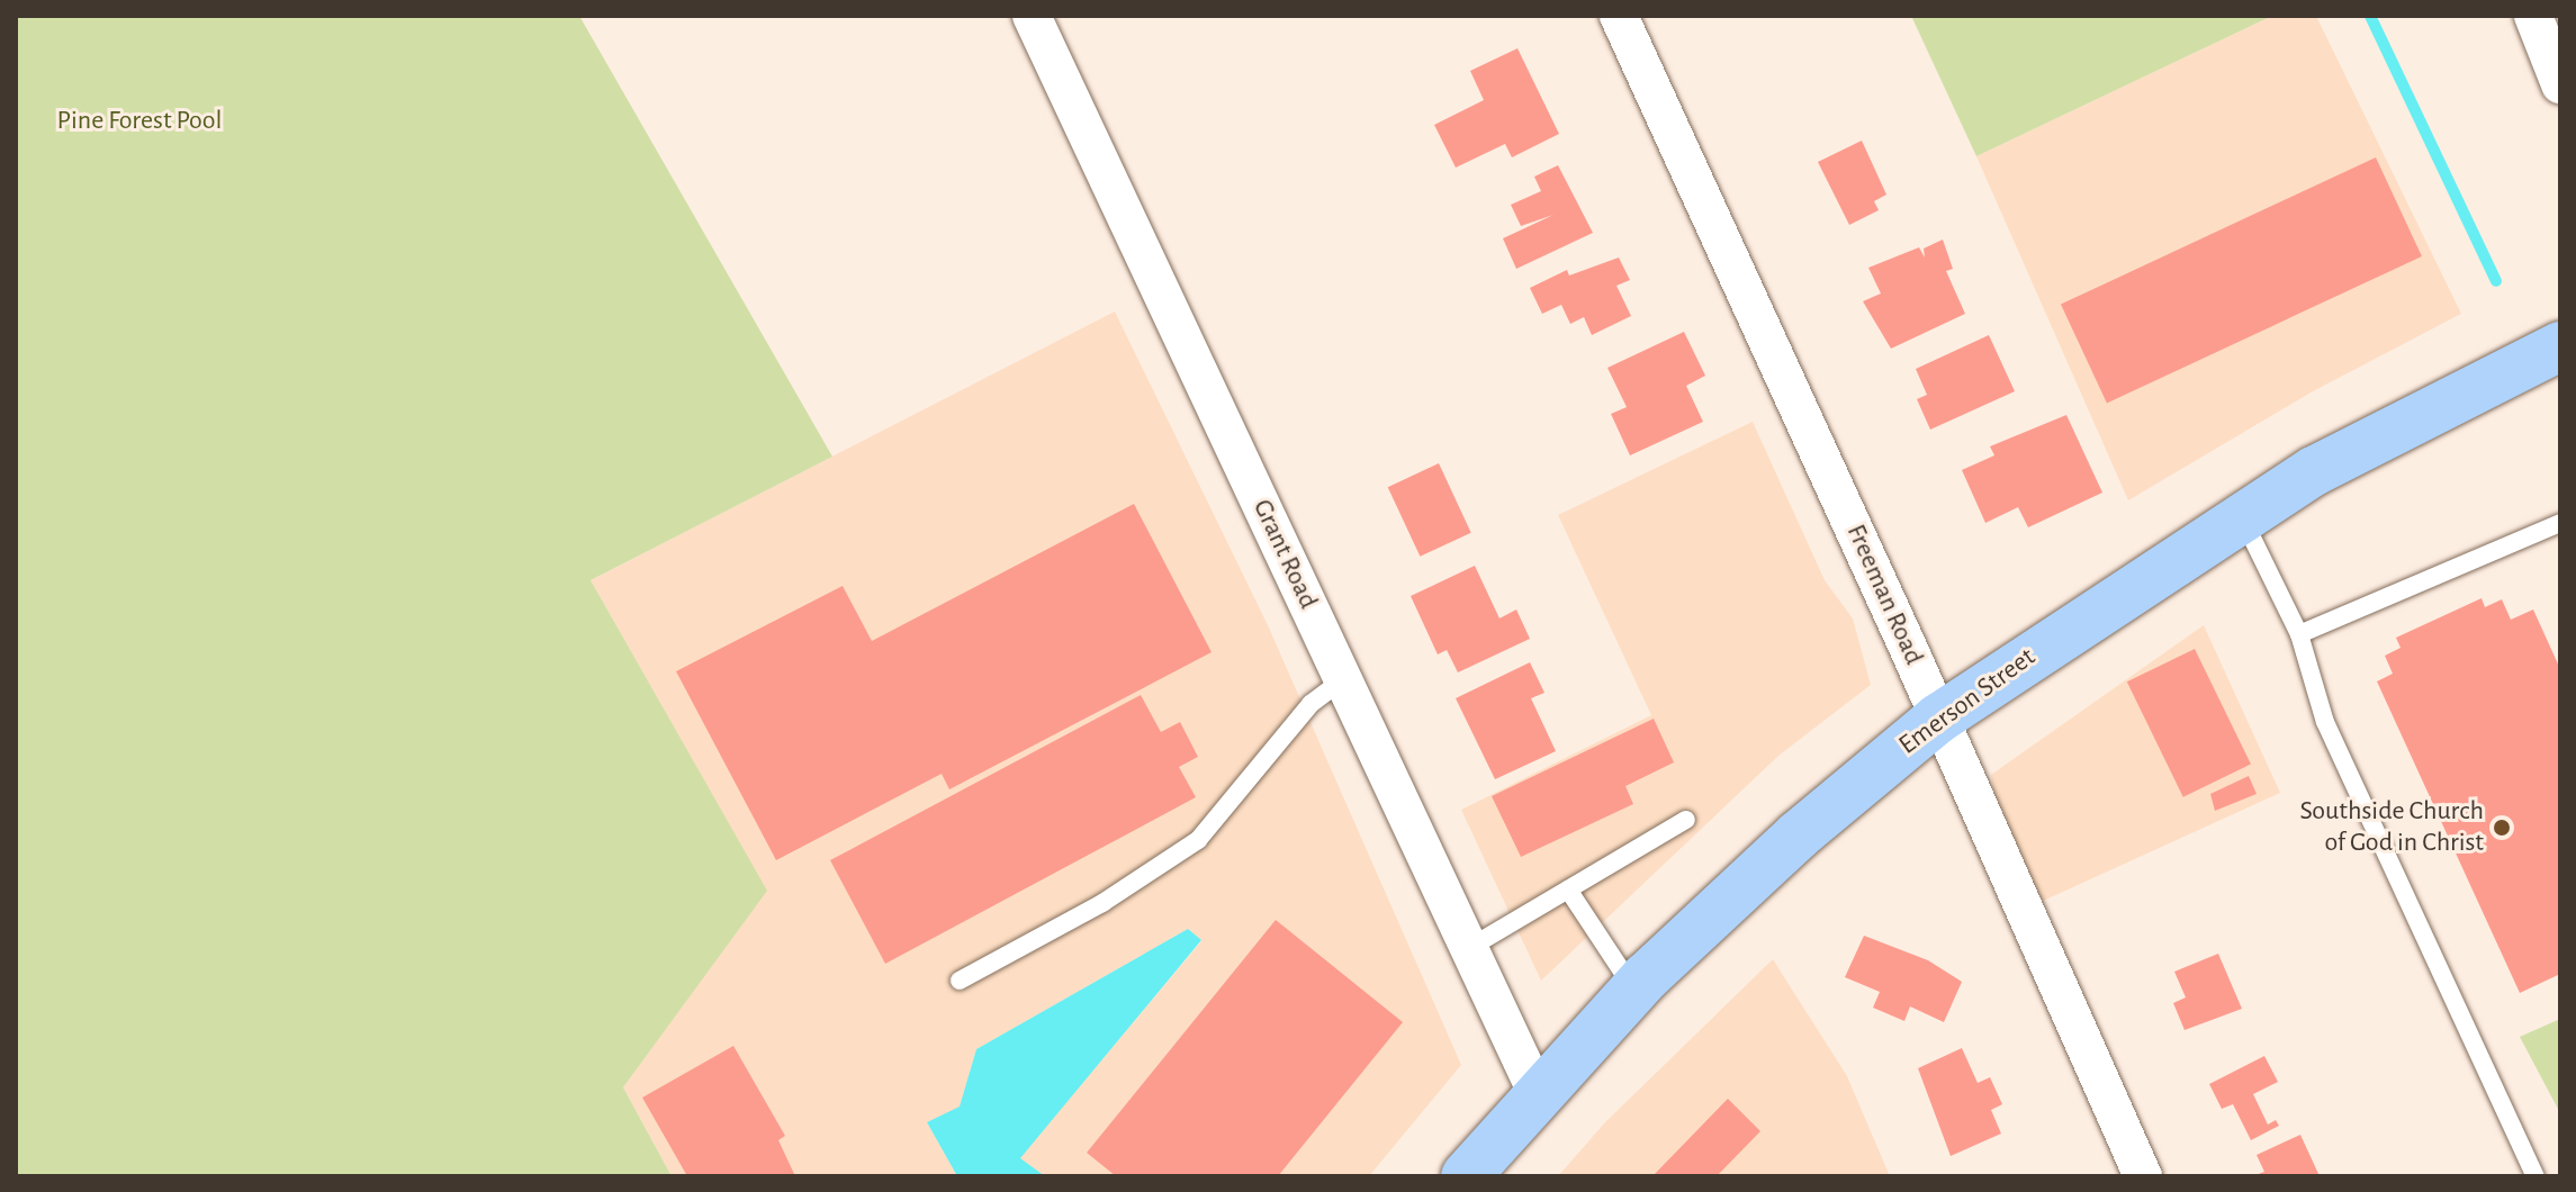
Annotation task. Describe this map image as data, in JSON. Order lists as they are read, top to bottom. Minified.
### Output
{"streets":{"main road":["Emerson Street"],"street":["Grant Road","Freeman Road"]},"crossings":[["Grant Road","Emerson Street"],["Freeman Road","Emerson Street"]],"parks":["Pine Forest Pool"],"places":["Southside Church of God in Christ"]}
